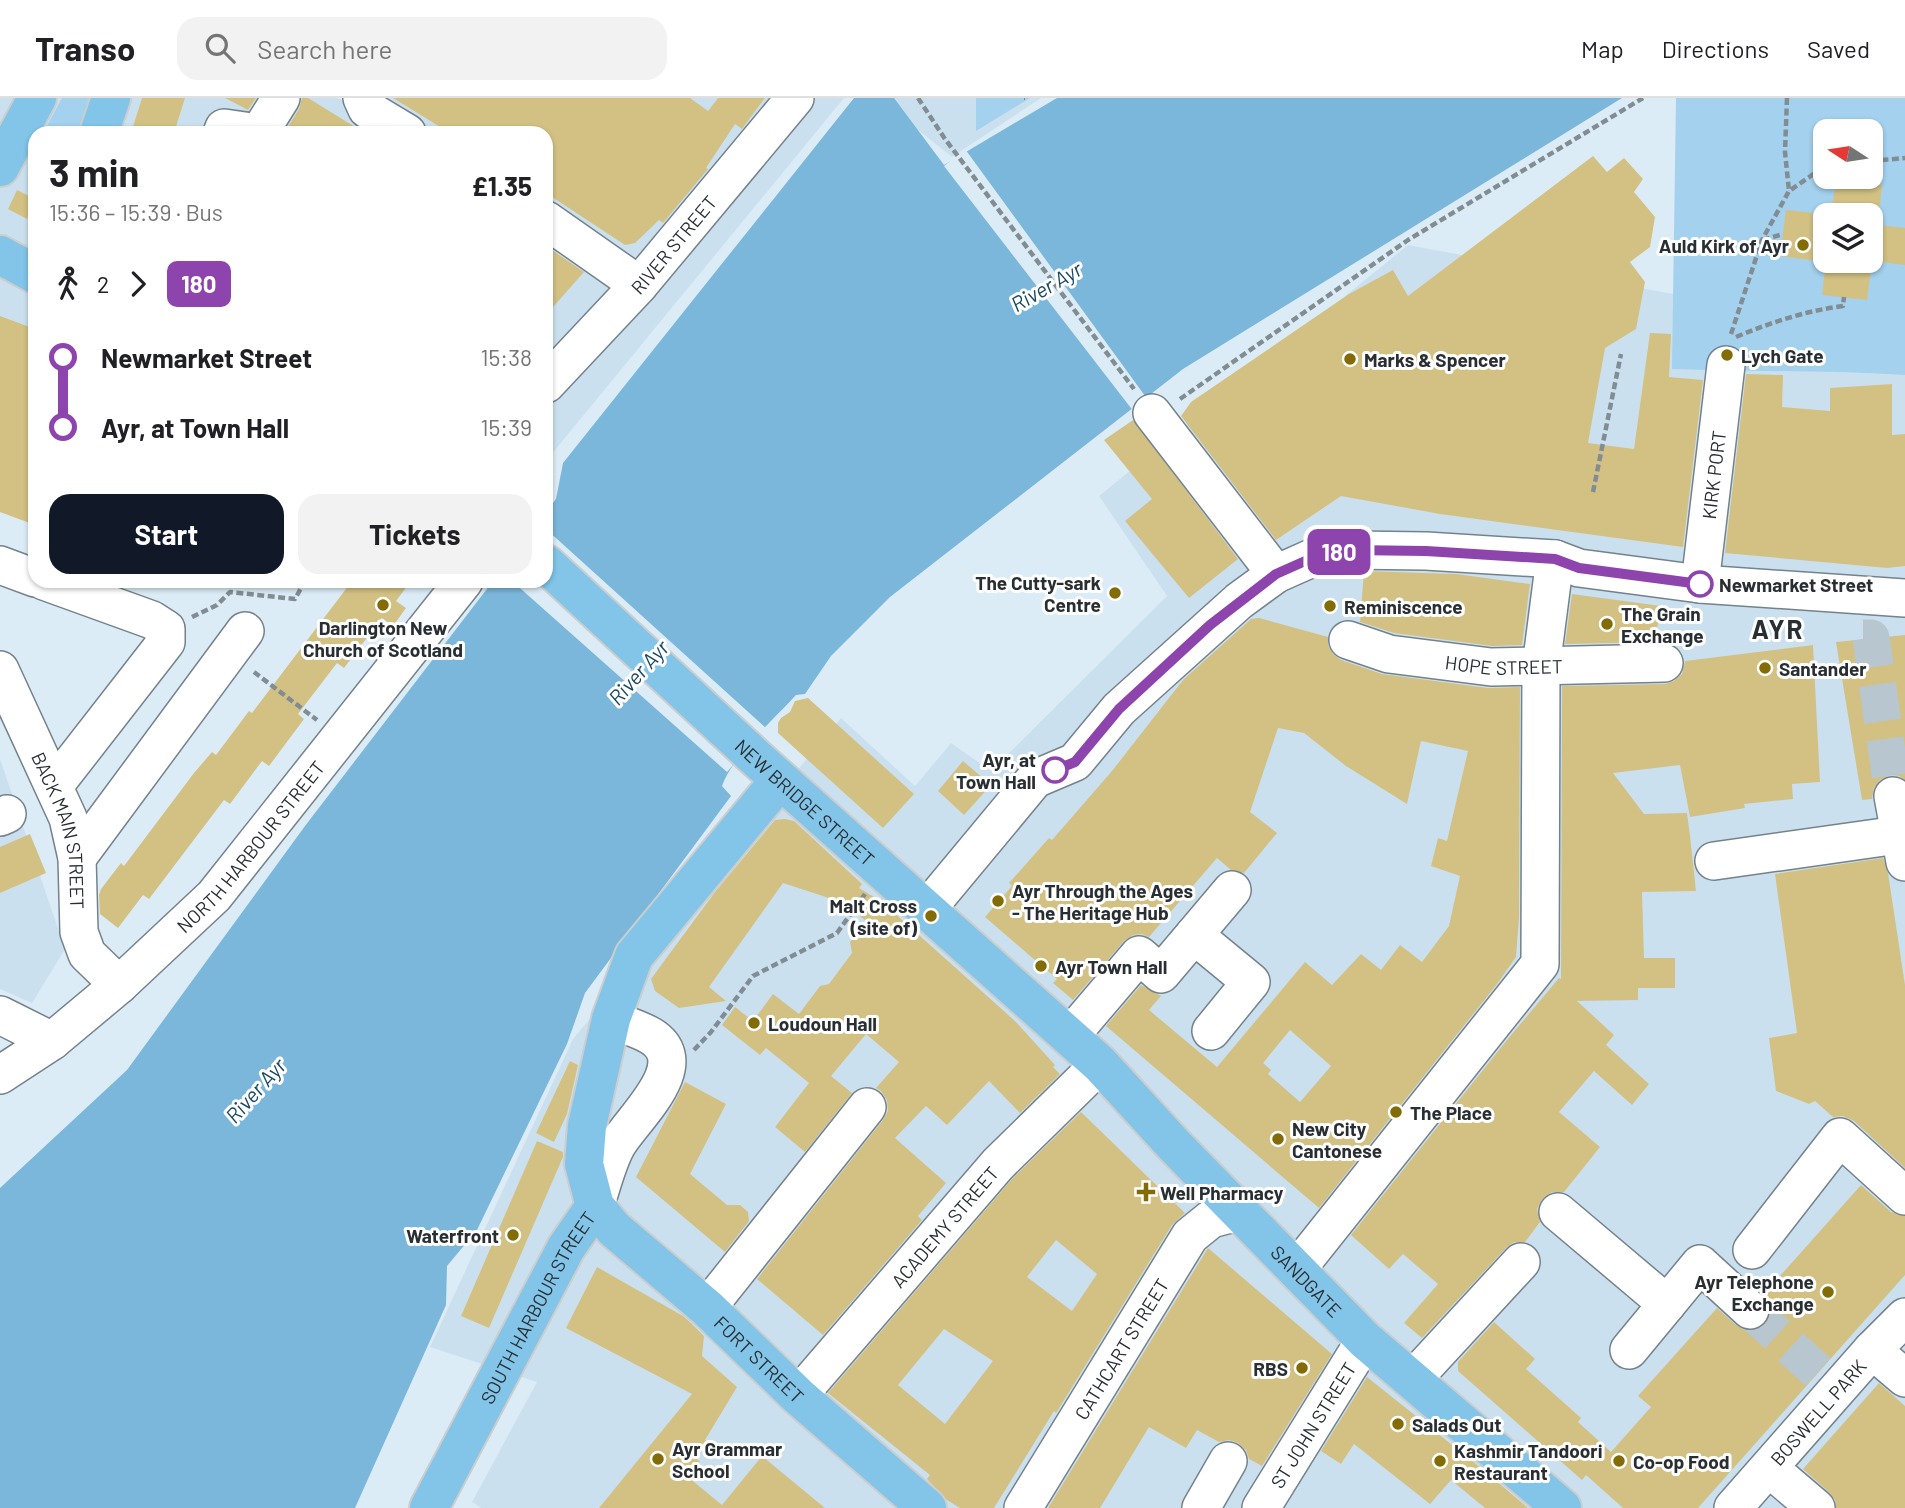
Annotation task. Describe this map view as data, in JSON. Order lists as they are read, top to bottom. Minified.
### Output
{"streets":{"main road":["NEW BRIDGE STREET","SANDGATE","SOUTH HARBOUR STREET","FORT STREET"],"street":["RIVER STREET","KIRK PORT","HOPE STREET","BACK MAIN STREET","NORTH HARBOUR STREET","ACADEMY STREET","CATHCART STREET","BOSWELL PARK","ST JOHN STREET"]},"crossings":[["NEW BRIDGE STREET","SANDGATE"],["NEW BRIDGE STREET","SOUTH HARBOUR STREET"],["BACK MAIN STREET","NORTH HARBOUR STREET"],["ACADEMY STREET","SANDGATE"],["ACADEMY STREET","FORT STREET"],["SANDGATE","CATHCART STREET"],["SANDGATE","ST JOHN STREET"],["SOUTH HARBOUR STREET","FORT STREET"]],"districts":["AYR"],"water":["River Ayr"],"places":{"other":["Auld Kirk of Ayr","Lych Gate","Marks & Spencer","Newmarket Street","The Cutty-sark Centre","Darlington New Church of Scotland","Reminiscence","The Grain Exchange","Santander","Ayr, at Town Hall","Ayr Through the Ages - The Heritage Hub","Malt Cross (site of)","Ayr Town Hall","Loudoun Hall","The Place","New City Cantonese","Waterfront","Ayr Telephone Exchange","RBS","Salads Out","Ayr Grammar School","Kashmir Tandoori Restaurant","Co-op Food"],"health":["Well Pharmacy"]},"lines":["bus line 180"],"north":"left","page":{"header":"Transo","search":"Search here","nav":["Map","Directions","Saved"],"on_map":"180","heading":["3 min","15:36 – 15:39 · Bus","£1.35"],"legs":["2","180"],"list":[{"name":"Newmarket Street","value":"15:38"},{"name":"Ayr, at Town Hall","value":"15:39"}],"buttons":["Start","Tickets"]}}
